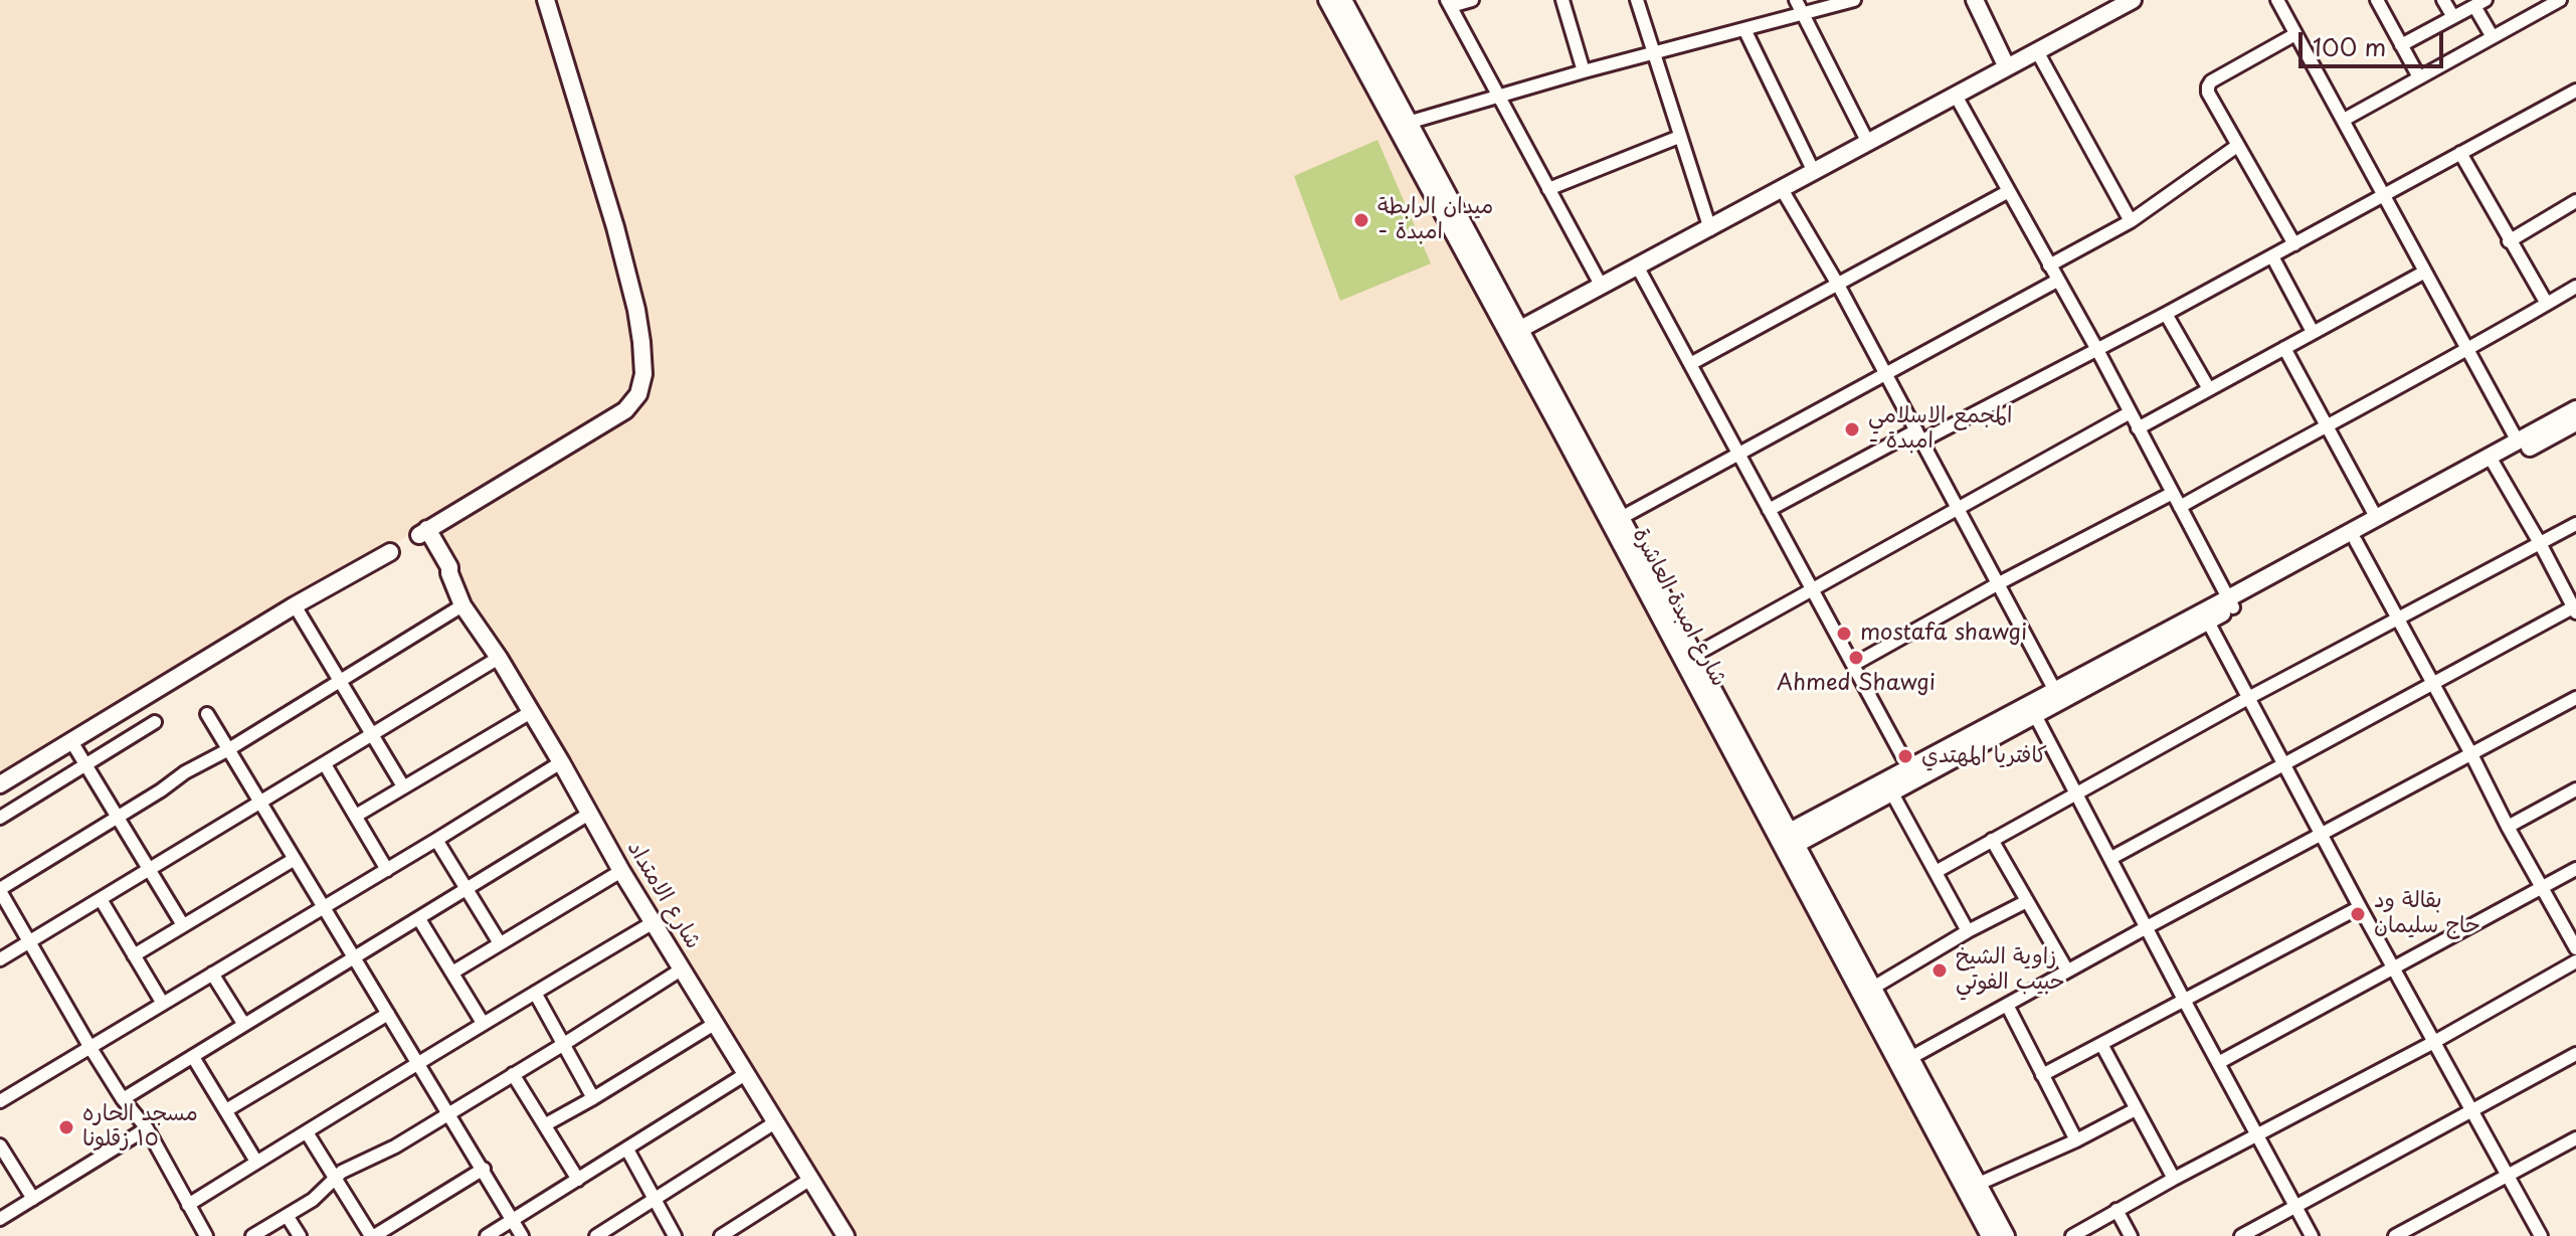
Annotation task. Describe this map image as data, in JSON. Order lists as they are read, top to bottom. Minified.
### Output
{"streets":{"main road":["شارع امبدة العاشرة","شارع الامتداد"]},"places":["ميدان الرابطة - امبدة","المجمع الاسلامي - امبدة","mostafa shawgi","Ahmed Shawgi","كافتريا المهتدي","بقالة ود حاج سليمان","زاوية الشيخ حبيب الفوتي","مسجد الحاره ١٥ زقلونا"],"scale_bar":"100 m"}
